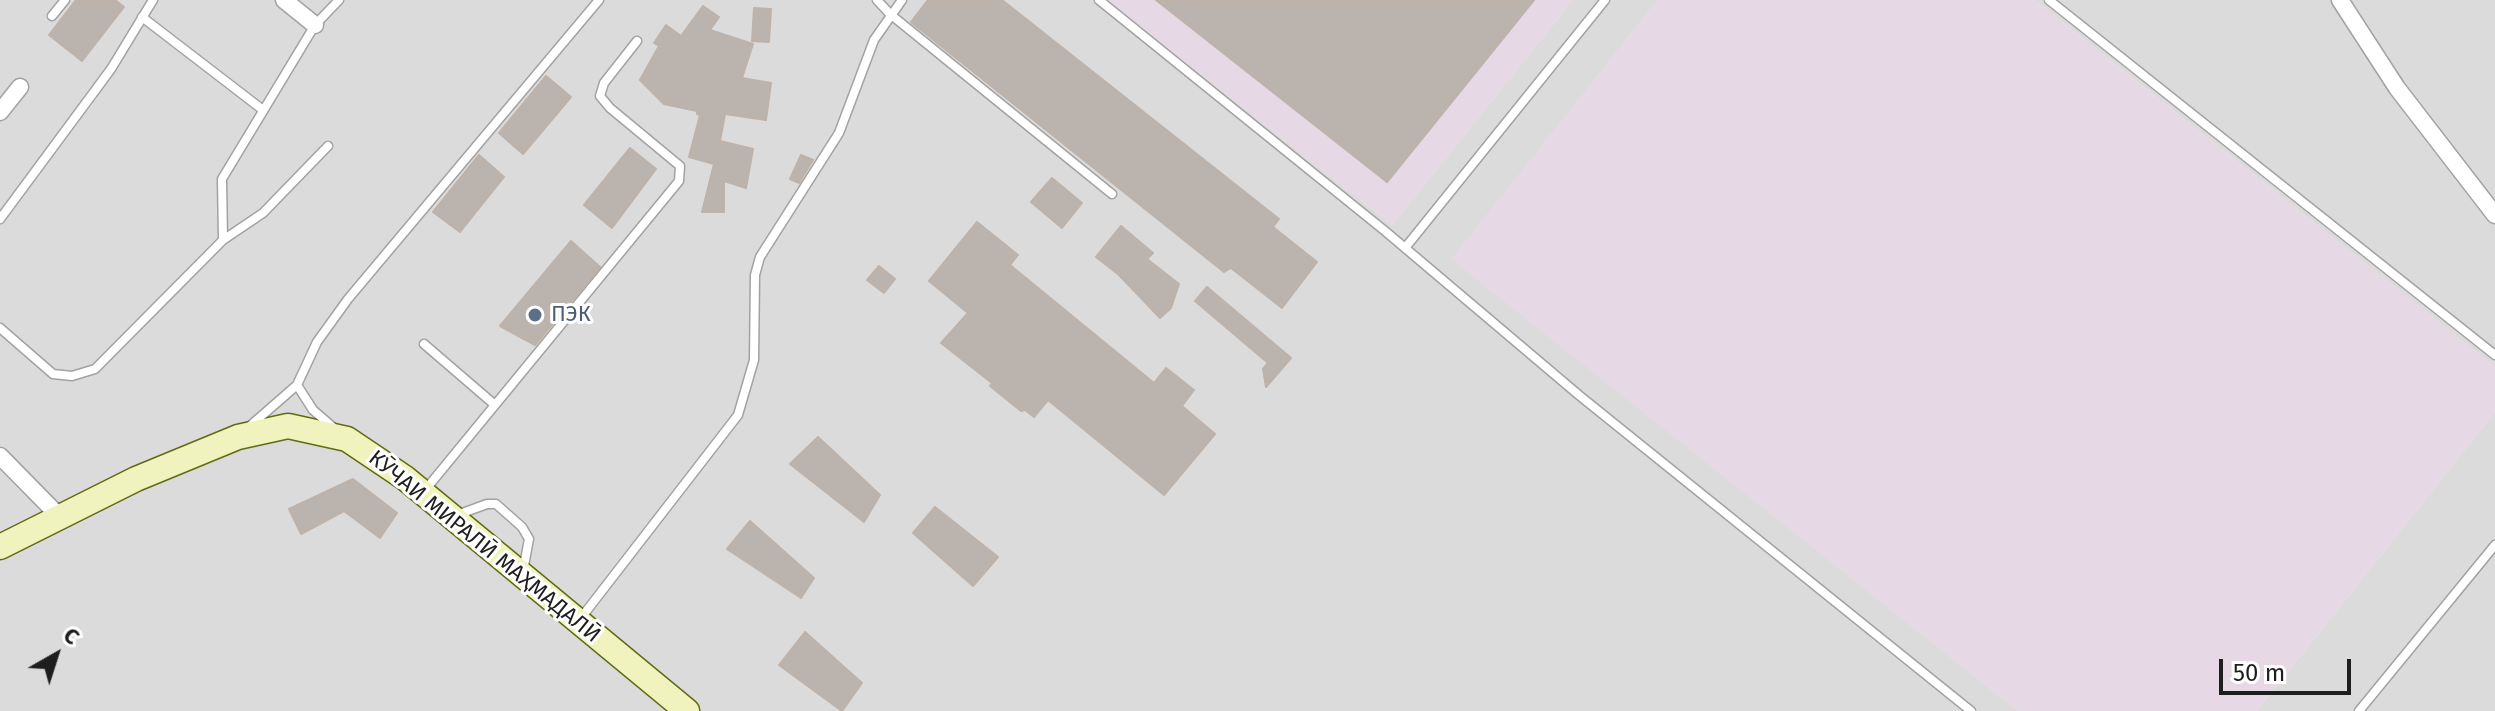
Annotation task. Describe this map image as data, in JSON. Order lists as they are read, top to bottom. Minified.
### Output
{"streets":{"street":["КӮЧАИ МИРАЛӢ МАҲМАДАЛӢ"]},"places":["ПЭК"],"scale_bar":"50 m","north":"top right"}
